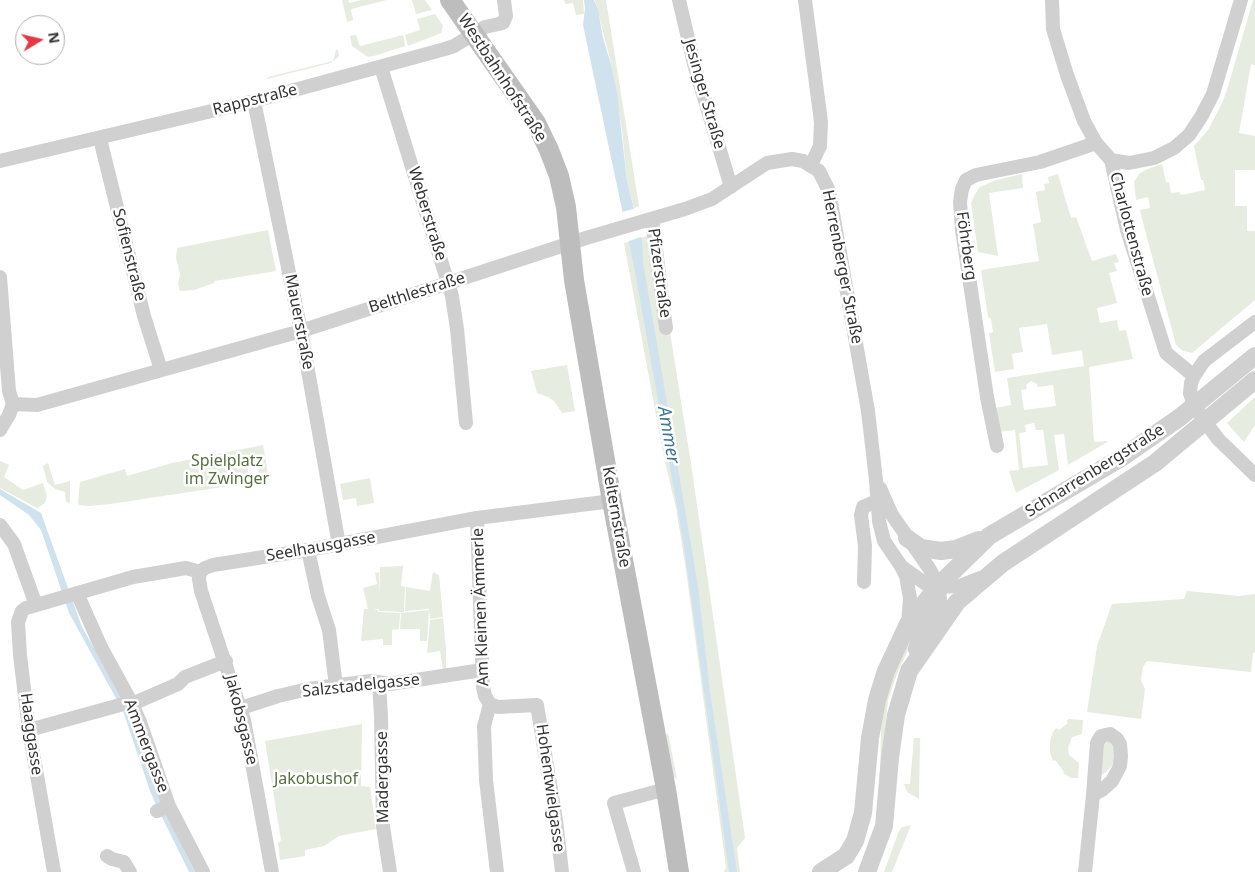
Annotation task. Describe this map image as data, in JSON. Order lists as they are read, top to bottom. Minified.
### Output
{"streets":{"main road":["Westbahnhofstraße","Kelternstraße"],"street":["Jesinger Straße","Rappstraße","Weberstraße","Charlottenstraße","Föhrberg","Sofienstraße","Herrenberger Straße","Pfizerstraße","Belthlestraße","Mauerstraße","Schnarrenbergstraße","Seelhausgasse","Am Kleinen Ämmerle","Salzstadelgasse","Jakobsgasse","Haaggasse","Ammergasse","Madergasse","Hohentwielgasse"]},"crossings":[["Westbahnhofstraße","Rappstraße"],["Westbahnhofstraße","Belthlestraße"],["Westbahnhofstraße","Kelternstraße"],["Jesinger Straße","Belthlestraße"],["Rappstraße","Weberstraße"],["Rappstraße","Sofienstraße"],["Rappstraße","Mauerstraße"],["Weberstraße","Belthlestraße"],["Charlottenstraße","Föhrberg"],["Sofienstraße","Belthlestraße"],["Herrenberger Straße","Belthlestraße"],["Herrenberger Straße","Schnarrenbergstraße"],["Pfizerstraße","Belthlestraße"],["Belthlestraße","Mauerstraße"],["Belthlestraße","Kelternstraße"],["Mauerstraße","Seelhausgasse"],["Kelternstraße","Seelhausgasse"],["Seelhausgasse","Am Kleinen Ämmerle"],["Seelhausgasse","Jakobsgasse"],["Seelhausgasse","Haaggasse"],["Seelhausgasse","Ammergasse"],["Am Kleinen Ämmerle","Salzstadelgasse"],["Am Kleinen Ämmerle","Hohentwielgasse"],["Salzstadelgasse","Jakobsgasse"],["Salzstadelgasse","Madergasse"]],"water":["Ammer"],"parks":["Spielplatz im Zwinger","Jakobushof"],"north":"right"}
